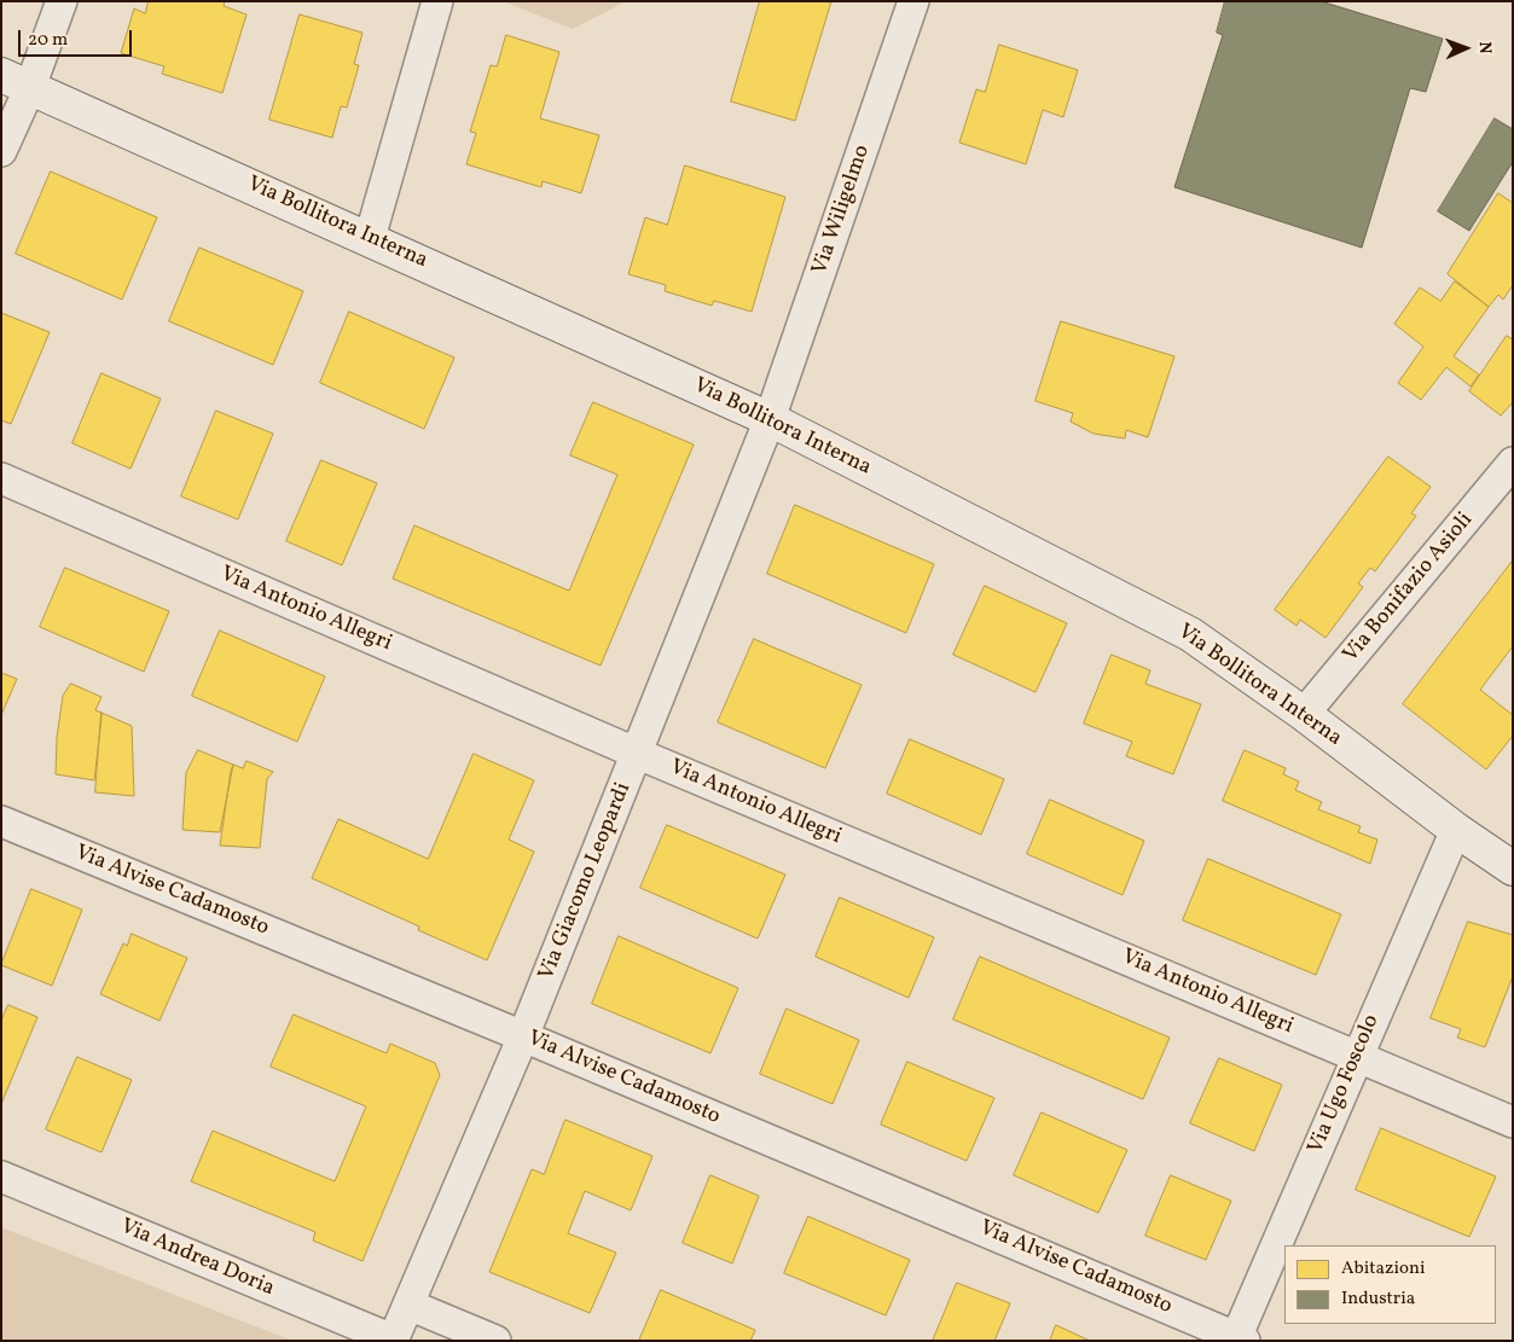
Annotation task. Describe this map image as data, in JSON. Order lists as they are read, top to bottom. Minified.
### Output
{"streets":{"street":["Via Wiligelmo","Via Bollitora Interna","Via Bonifazio Asioli","Via Antonio Allegri","Via Giacomo Leopardi","Via Alvise Cadamosto","Via Ugo Foscolo","Via Andrea Doria"]},"crossings":[["Via Wiligelmo","Via Bollitora Interna"],["Via Wiligelmo","Via Giacomo Leopardi"],["Via Bollitora Interna","Via Bonifazio Asioli"],["Via Bollitora Interna","Via Giacomo Leopardi"],["Via Bollitora Interna","Via Ugo Foscolo"],["Via Antonio Allegri","Via Giacomo Leopardi"],["Via Antonio Allegri","Via Ugo Foscolo"],["Via Giacomo Leopardi","Via Alvise Cadamosto"],["Via Giacomo Leopardi","Via Andrea Doria"],["Via Alvise Cadamosto","Via Ugo Foscolo"]],"legend":["Abitazioni","Industria"],"scale_bar":"20 m","north":"right"}
